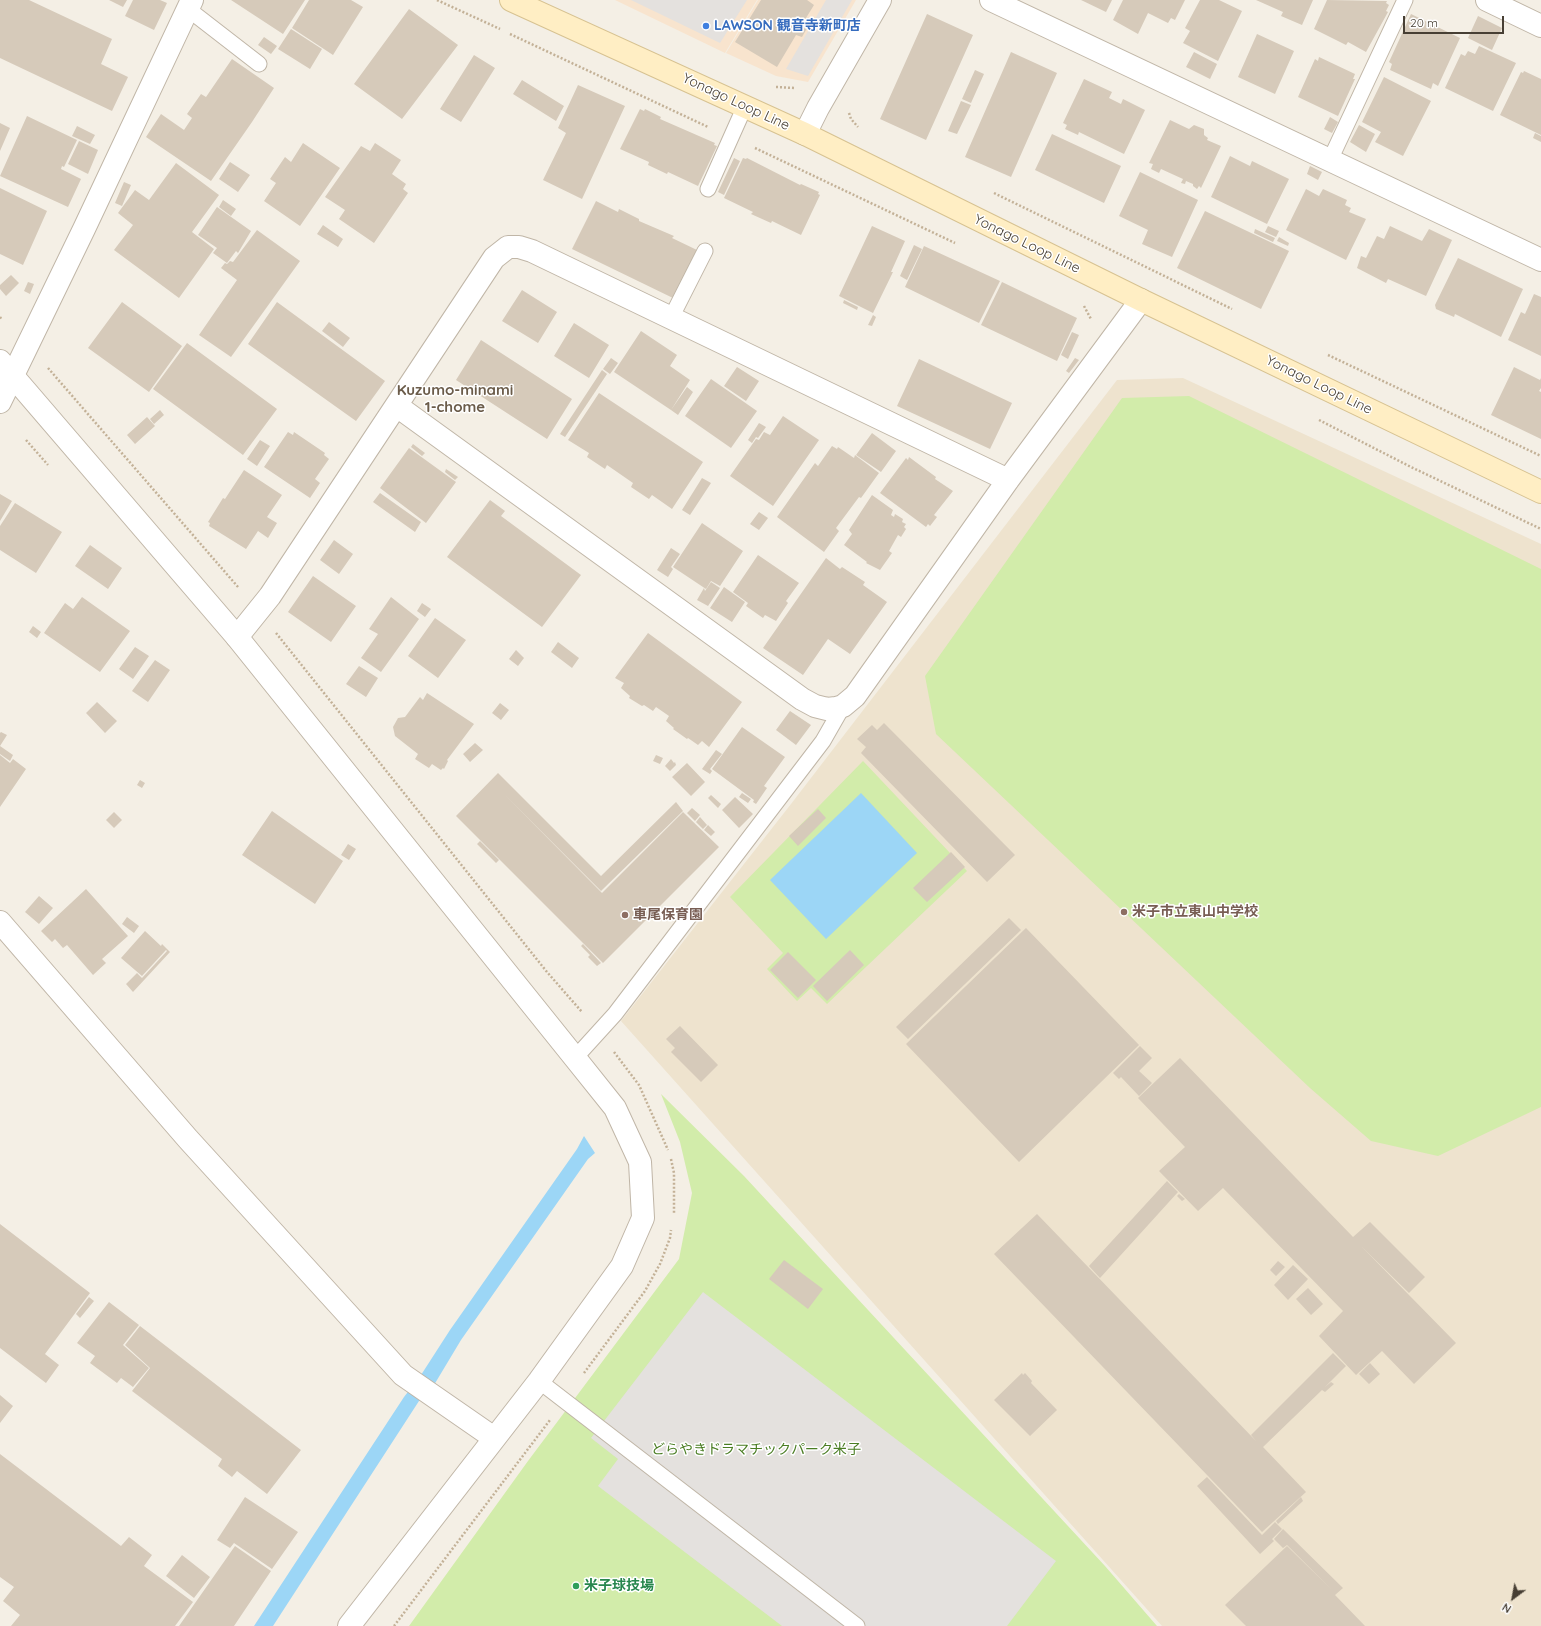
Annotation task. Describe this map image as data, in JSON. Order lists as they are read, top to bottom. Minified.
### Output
{"streets":{"main road":["Yonago Loop Line"]},"districts":["Kuzumo-minami 1-chome"],"parks":["どらやきドラマチックパーク米子"],"places":["LAWSON 観音寺新町店","米子市立東山中学校","車尾保育園","米子球技場"],"scale_bar":"20 m","north":"bottom left"}
